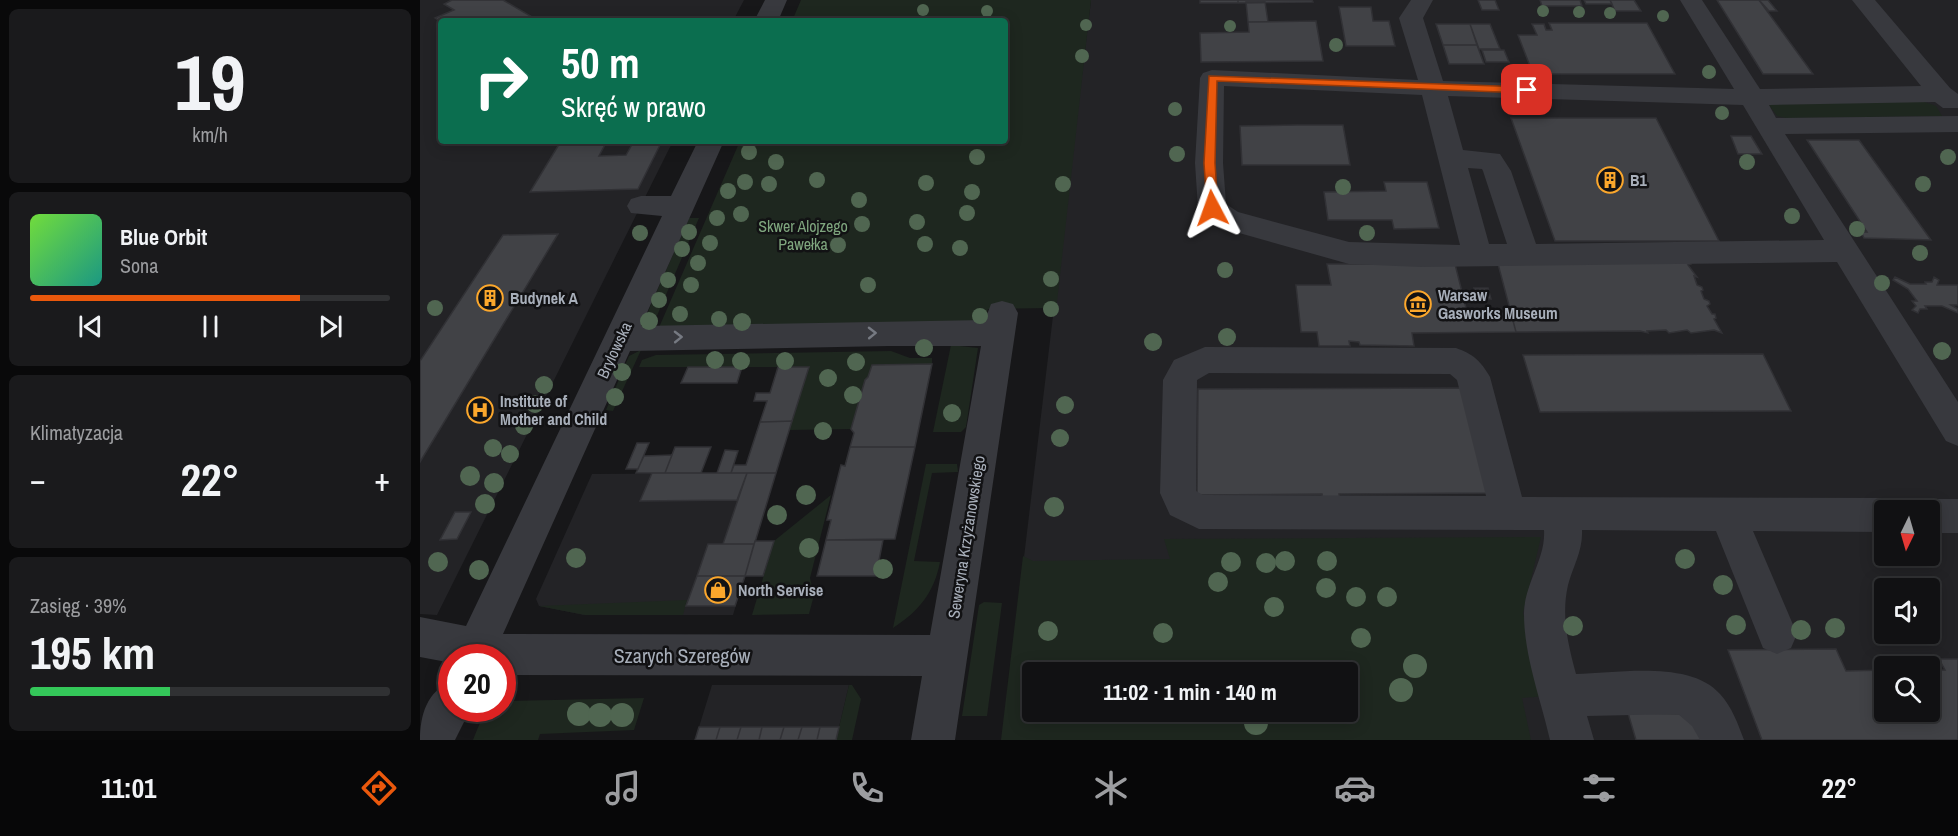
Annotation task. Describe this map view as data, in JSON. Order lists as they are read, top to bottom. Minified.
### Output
{"streets":{"street":["Brylowska","Seweryna Krzyżanowskiego","Szarych Szeregów"]},"crossings":[["Brylowska","Seweryna Krzyżanowskiego"],["Seweryna Krzyżanowskiego","Szarych Szeregów"]],"parks":["Skwer Alojzego Pawełka"],"places":{"building":["B1","Budynek A"],"museum":["Warsaw Gasworks Museum"],"hospital":["Institute of Mother and Child"],"shop":["North Servise"]},"north":"bottom","page":{"tile":[["19","km/h"],"Klimatyzacja",["Zasięg · 39%","195 km"]],"turn":["50 m","Skręć w prawo"],"song":["Blue Orbit","Sona"],"heat":["−","22°","+"],"limit":"20","trip":"11:02 · 1 min · 140 m","tabs":["11:01","22°"]}}
